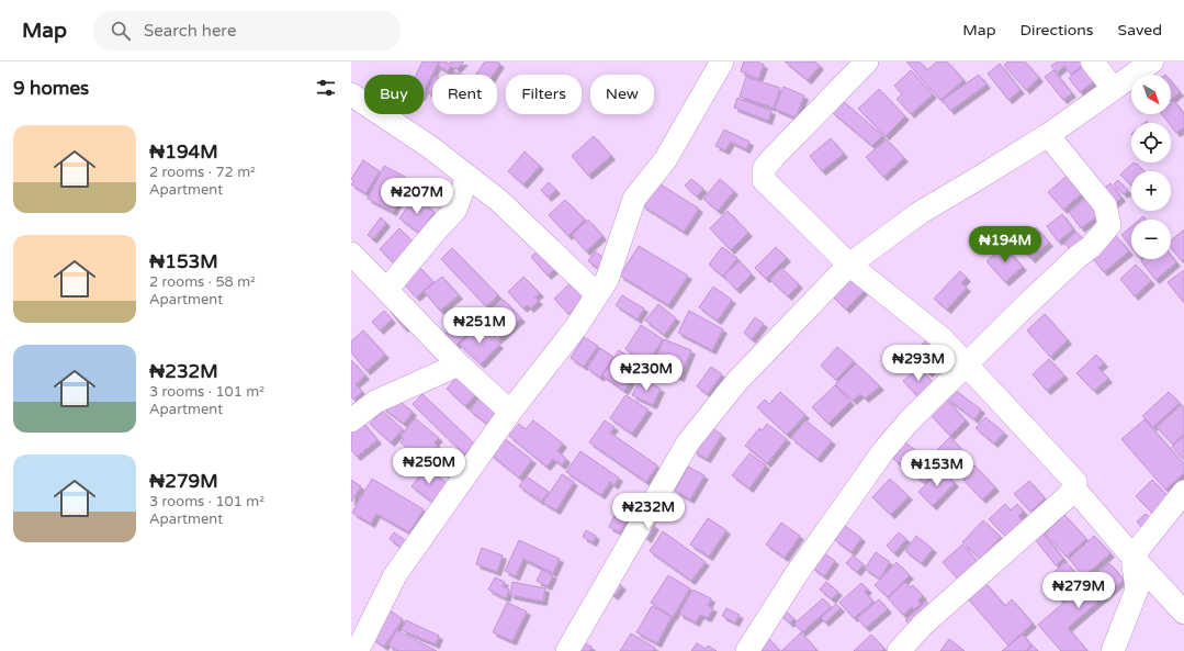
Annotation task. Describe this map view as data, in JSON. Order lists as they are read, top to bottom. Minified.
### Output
{"north":"bottom right","page":{"header":"Map","search":"Search here","nav":["Map","Directions","Saved"],"heading":"9 homes","map_buttons":["+","−"],"chip":["Buy","Rent","Filters","New"],"list":[{"name":"₦194M","note":"2 rooms · 72 m² · Apartment"},{"name":"₦153M","note":"2 rooms · 58 m² · Apartment"},{"name":"₦232M","note":"3 rooms · 101 m² · Apartment"},{"name":"₦279M","note":"3 rooms · 101 m² · Apartment"}],"price":["₦207M","₦194M","₦251M","₦293M","₦230M","₦250M","₦153M","₦232M","₦279M"]}}
